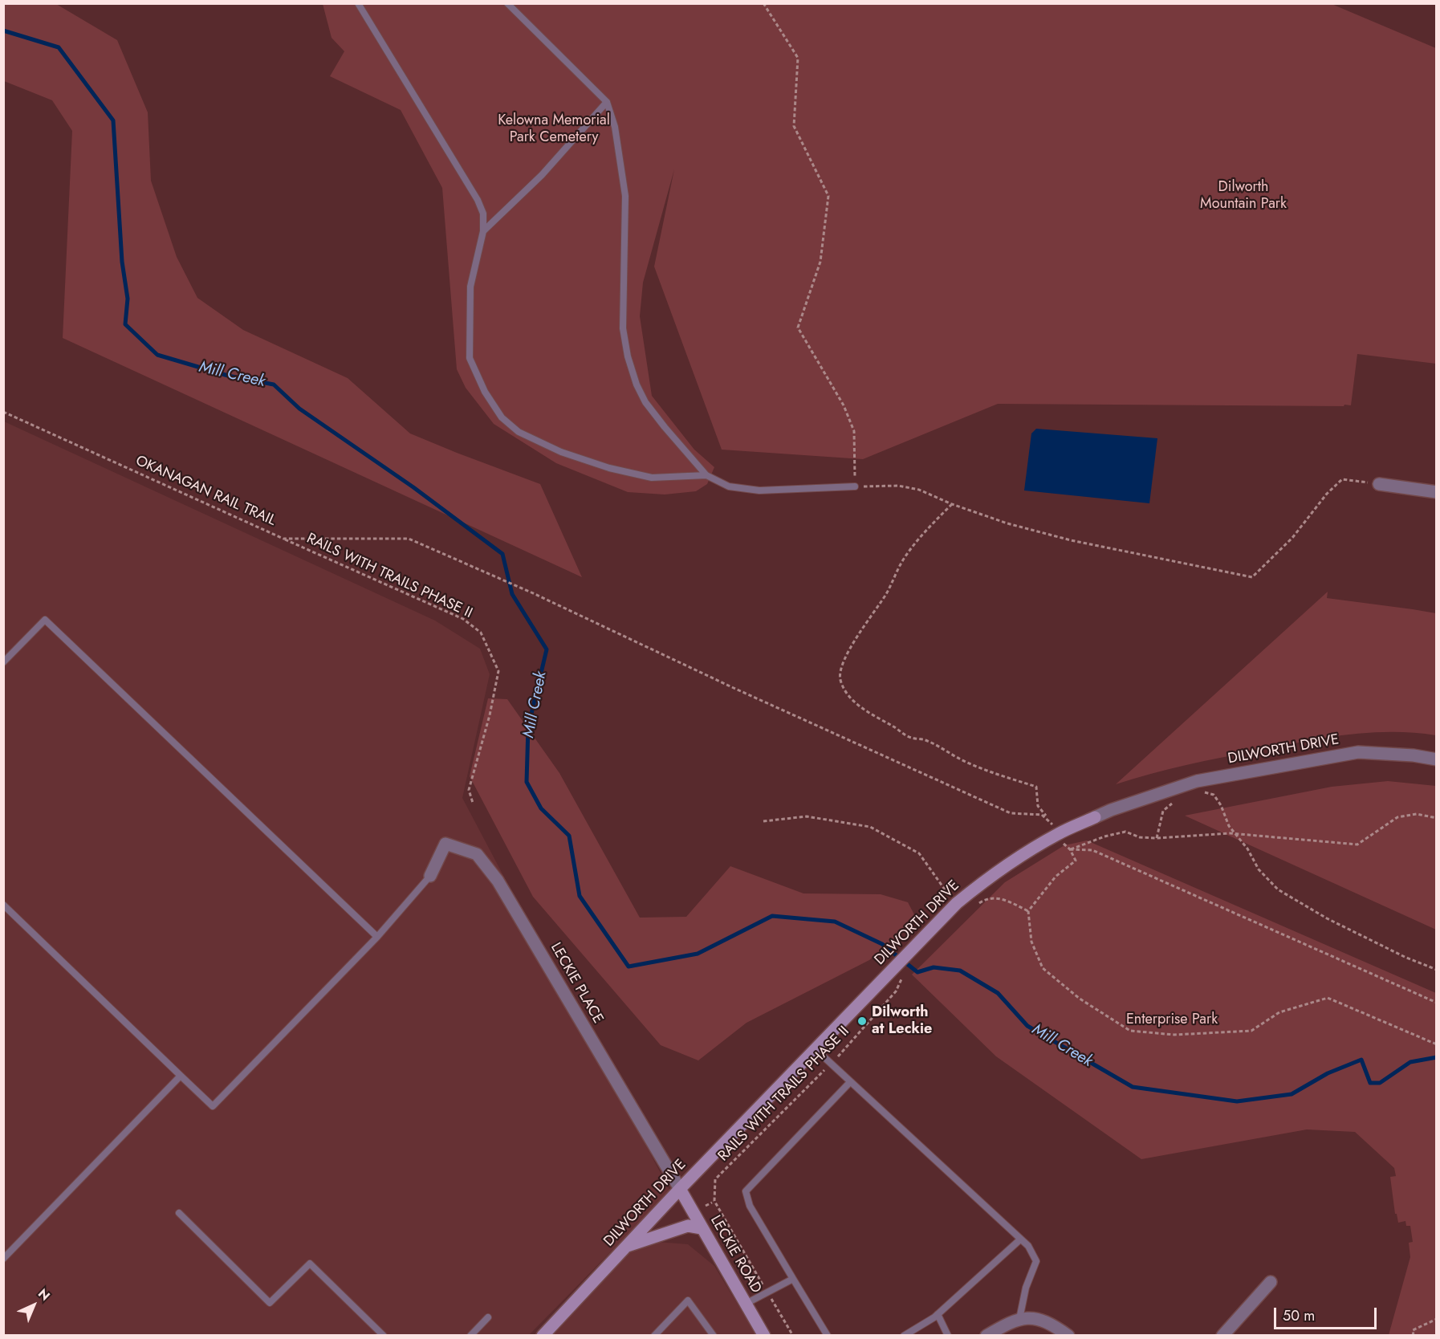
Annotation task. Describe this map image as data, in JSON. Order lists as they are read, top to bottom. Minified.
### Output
{"streets":{"main road":["DILWORTH DRIVE","LECKIE ROAD"],"street":["LECKIE PLACE"],"path":["OKANAGAN RAIL TRAIL","RAILS WITH TRAILS PHASE II"]},"crossings":[["OKANAGAN RAIL TRAIL","RAILS WITH TRAILS PHASE II"],["DILWORTH DRIVE","LECKIE PLACE"],["DILWORTH DRIVE","LECKIE ROAD"],["LECKIE PLACE","LECKIE ROAD"]],"water":["Mill Creek"],"parks":["Kelowna Memorial Park Cemetery","Dilworth Mountain Park","Enterprise Park"],"places":["Dilworth at Leckie"],"scale_bar":"50 m","north":"top right"}
